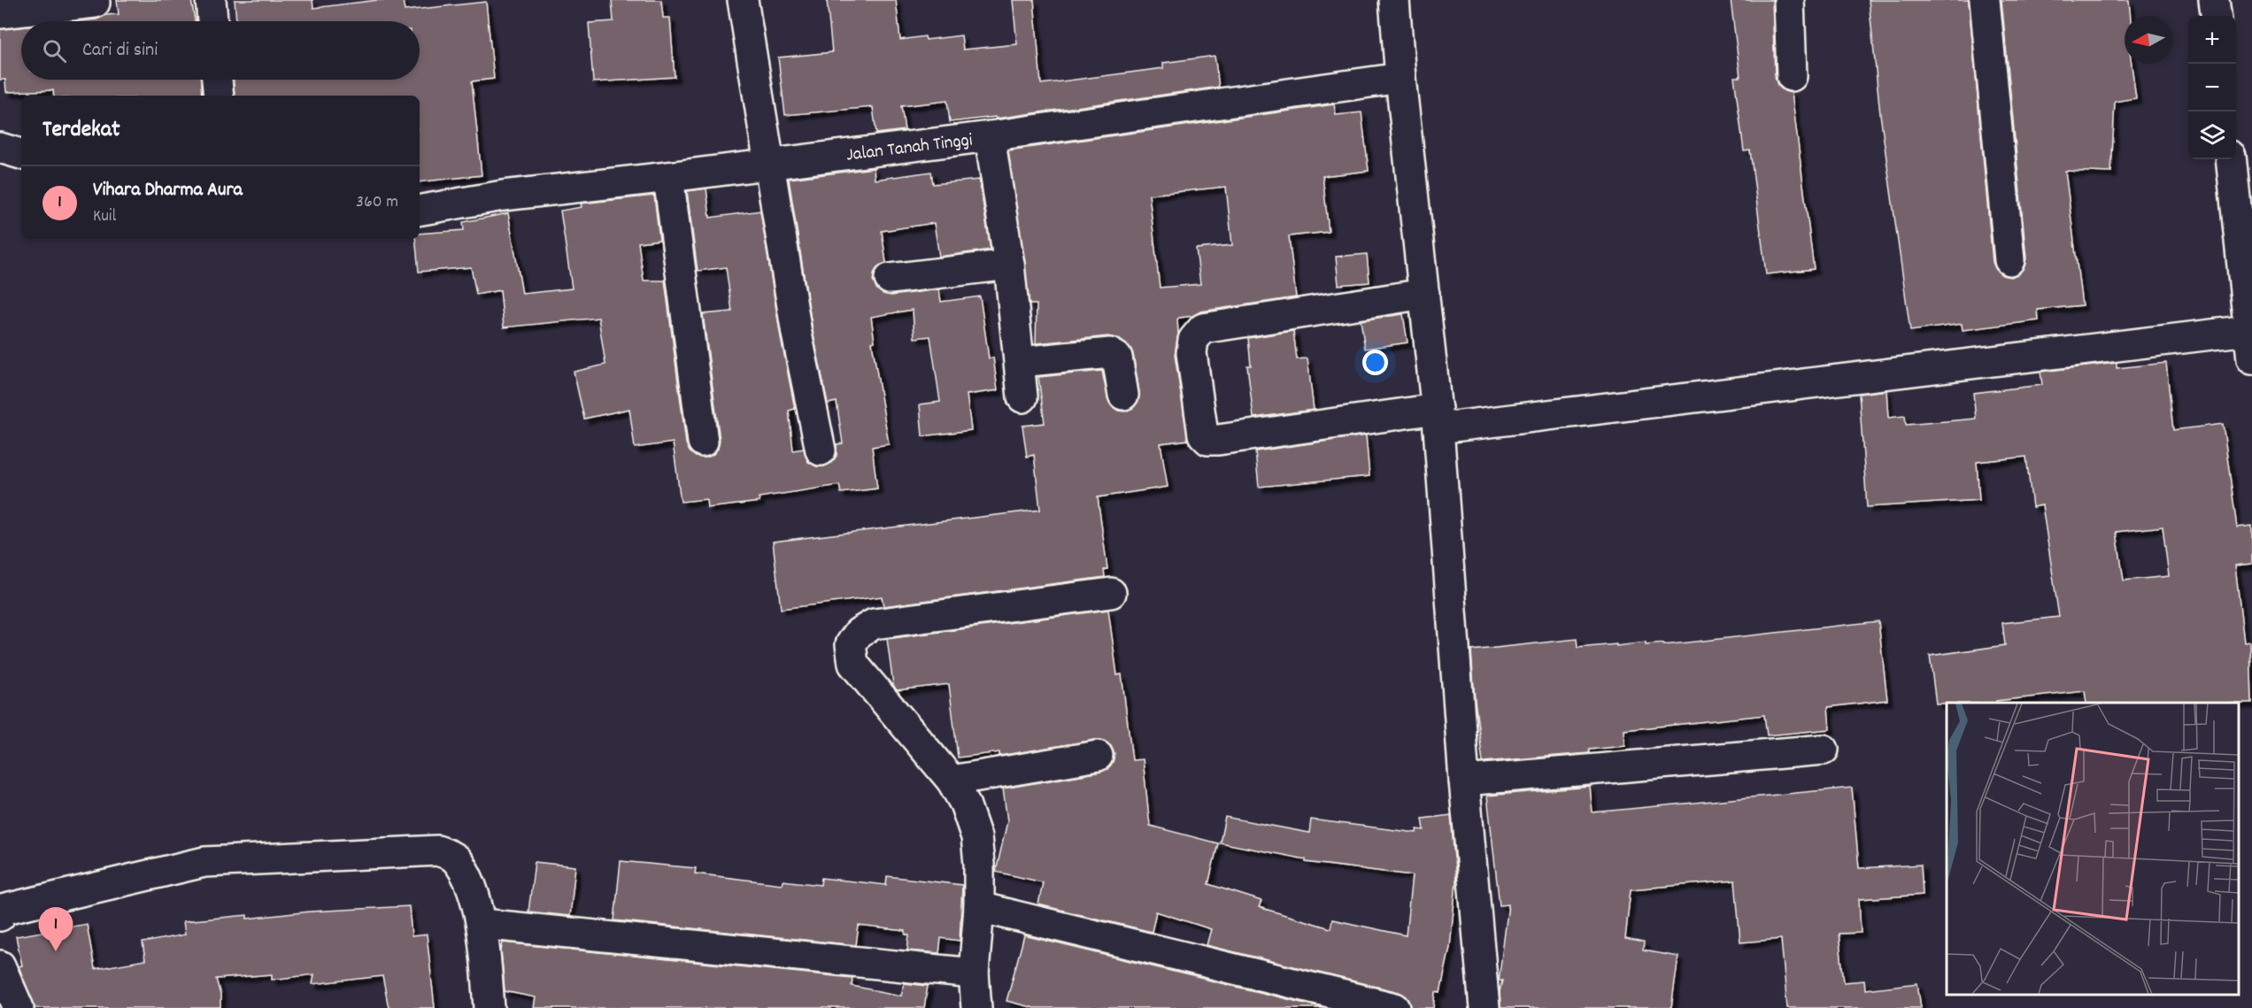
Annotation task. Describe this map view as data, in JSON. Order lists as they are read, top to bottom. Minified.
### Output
{"streets":{"street":["Jalan Tanah Tinggi"]},"north":"left","page":{"map_buttons":["+","−"],"search":"Cari di sini","heading":"Terdekat","list":[{"mark":"1","name":"Vihara Dharma Aura","note":"Kuil","value":"360 m"}],"pins":"1"}}
